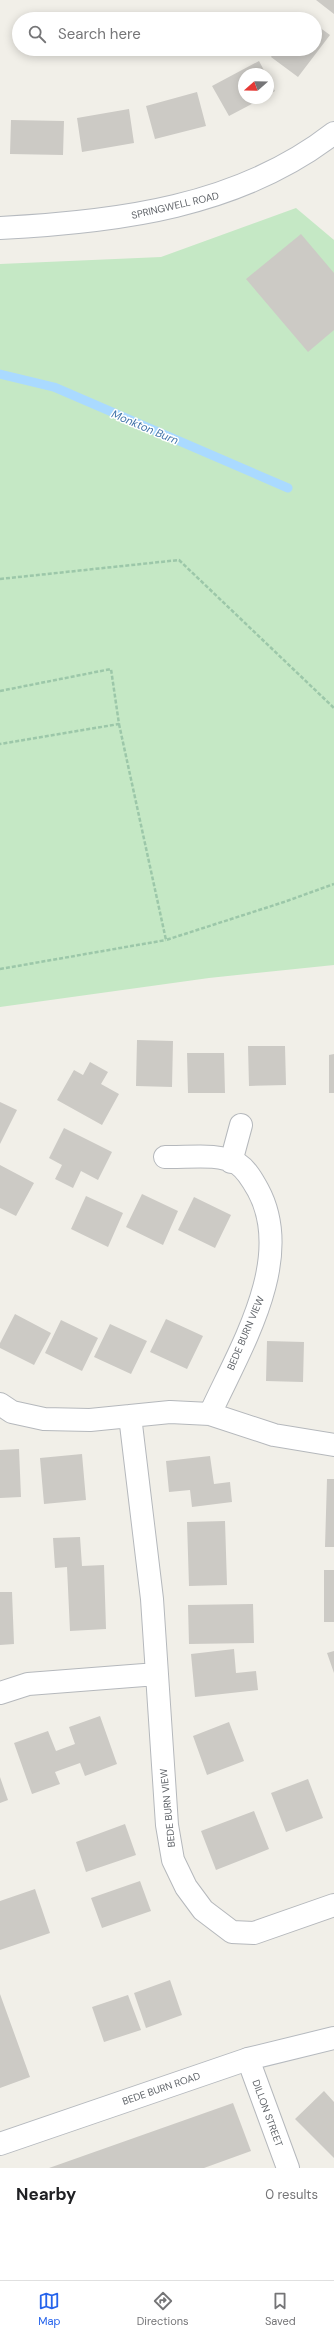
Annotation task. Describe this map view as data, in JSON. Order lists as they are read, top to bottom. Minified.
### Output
{"streets":{"street":["SPRINGWELL ROAD","BEDE BURN VIEW","BEDE BURN ROAD","DILLON STREET"]},"crossings":[["BEDE BURN ROAD","DILLON STREET"]],"water":["Monkton Burn"],"north":"left","page":{"search":"Search here","heading":["Nearby","0 results"],"nav":["Map","Directions","Saved"]}}
